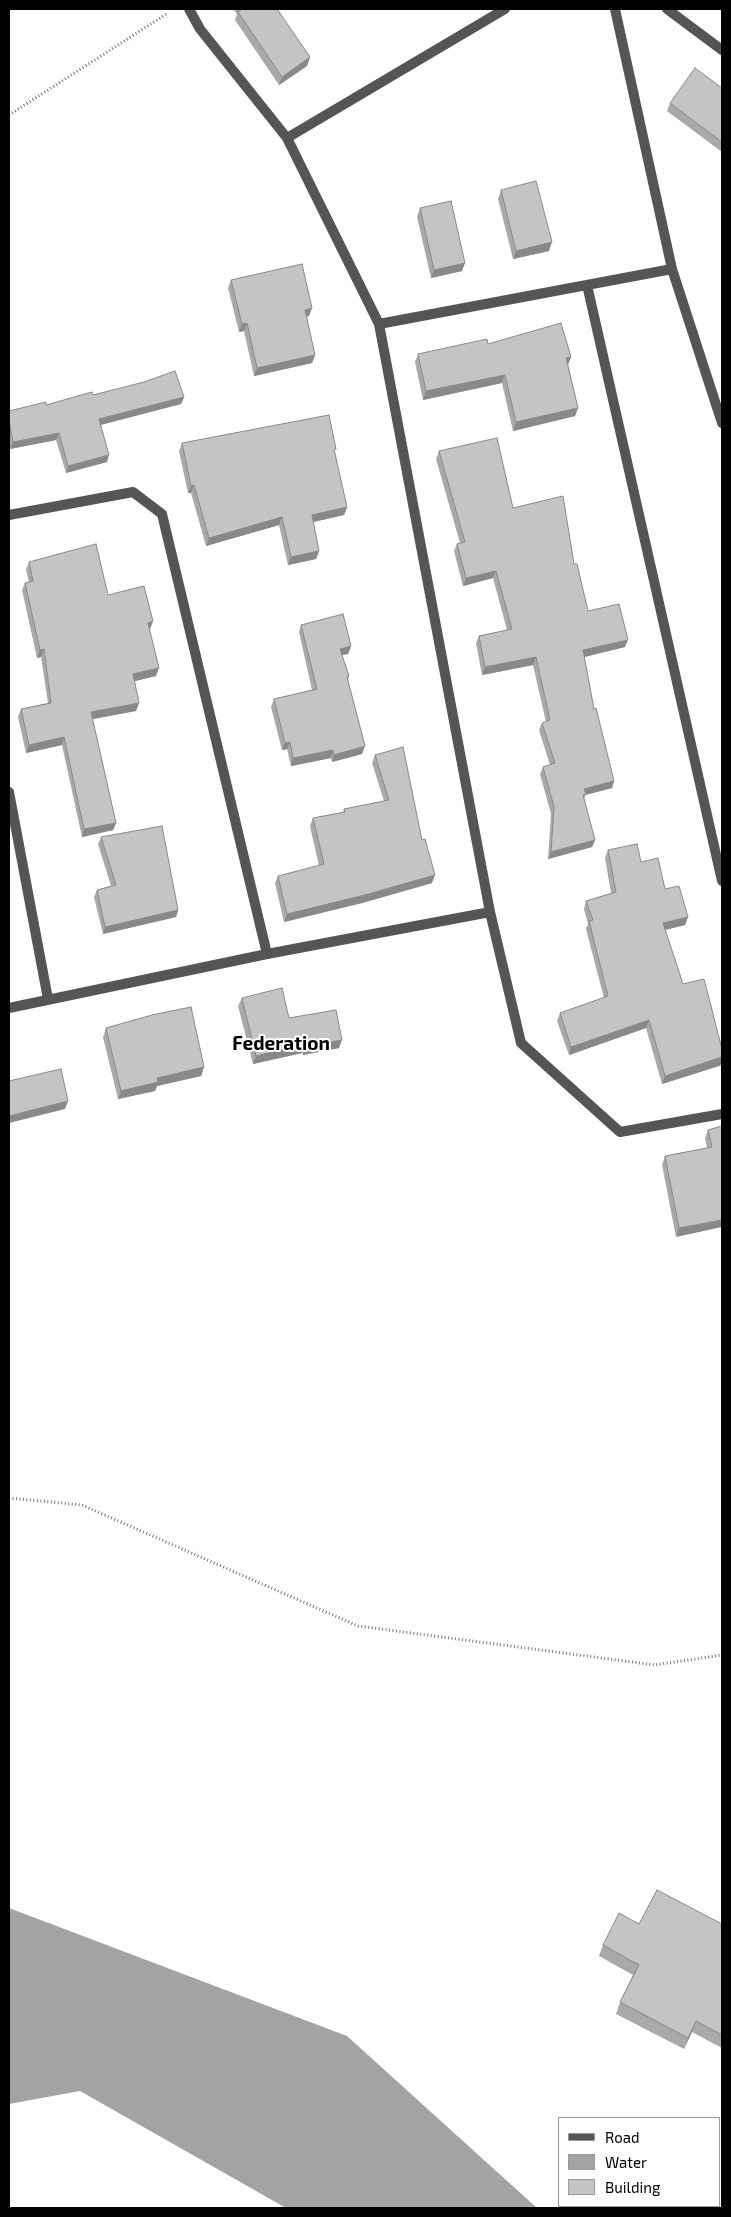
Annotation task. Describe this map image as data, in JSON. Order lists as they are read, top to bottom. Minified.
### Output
{"districts":["Federation"],"legend":["Road","Water","Building"]}
